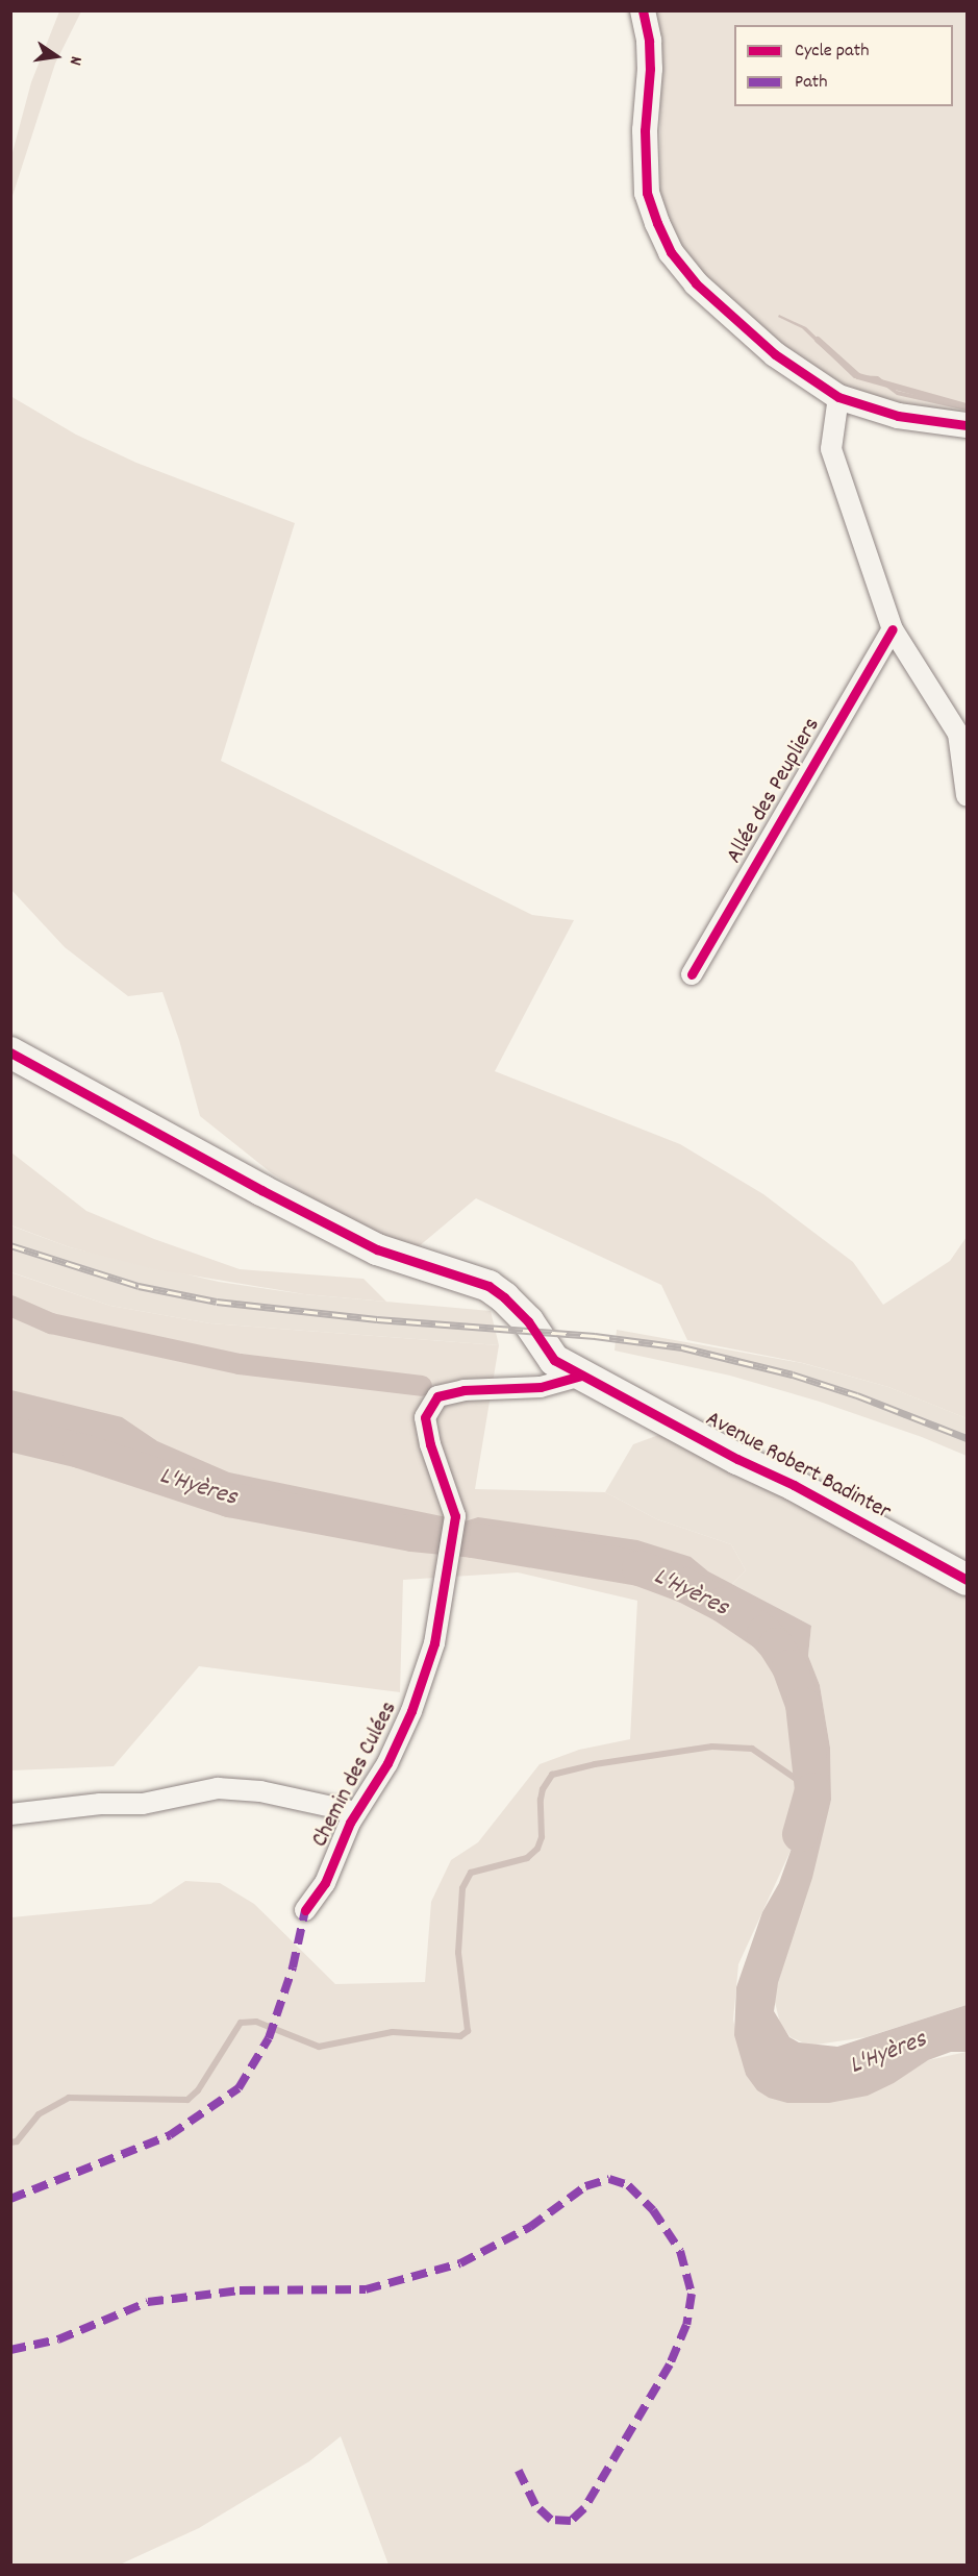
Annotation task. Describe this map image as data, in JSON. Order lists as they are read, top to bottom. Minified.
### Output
{"streets":{"main road":["Avenue Robert Badinter"],"street":["Allée des Peupliers","Chemin des Culées"]},"crossings":[["Avenue Robert Badinter","Chemin des Culées"]],"water":["L'Hyères"],"legend":["Cycle path","Path"],"north":"right"}
